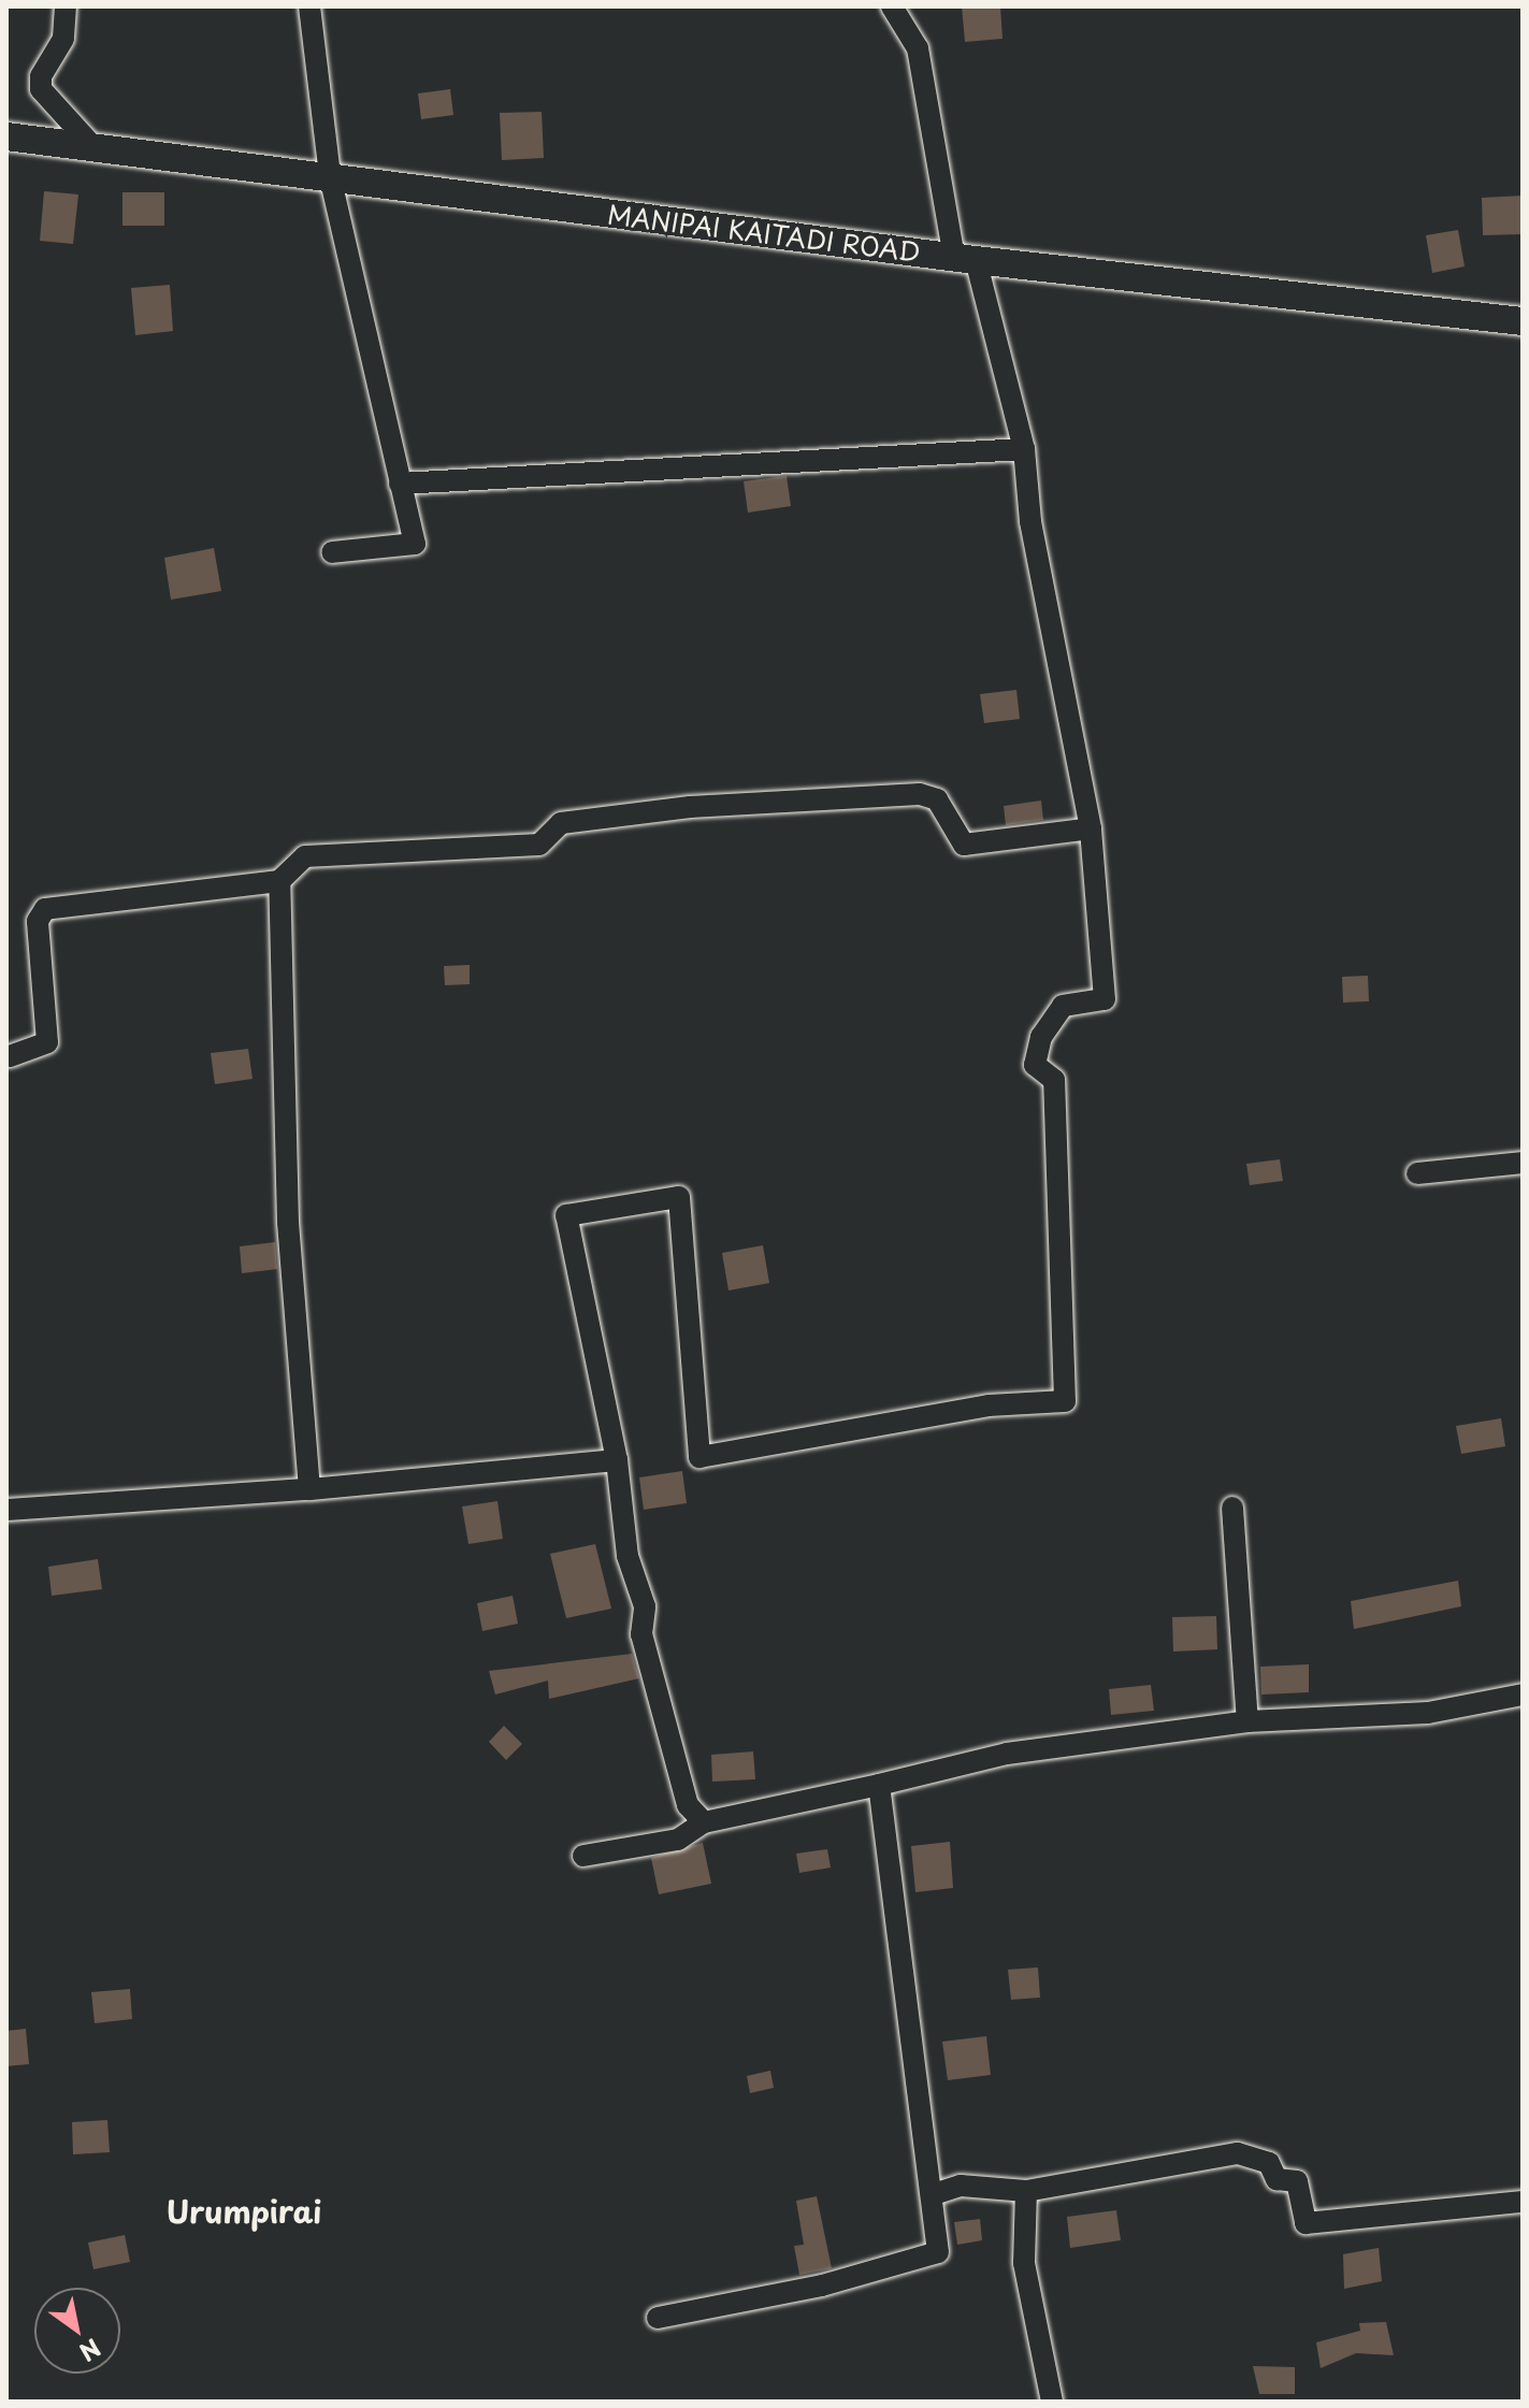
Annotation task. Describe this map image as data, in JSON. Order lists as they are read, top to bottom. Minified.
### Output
{"streets":{"main road":["MANIPAI KAITADI ROAD"]},"districts":["Urumpirai"],"north":"bottom right"}
